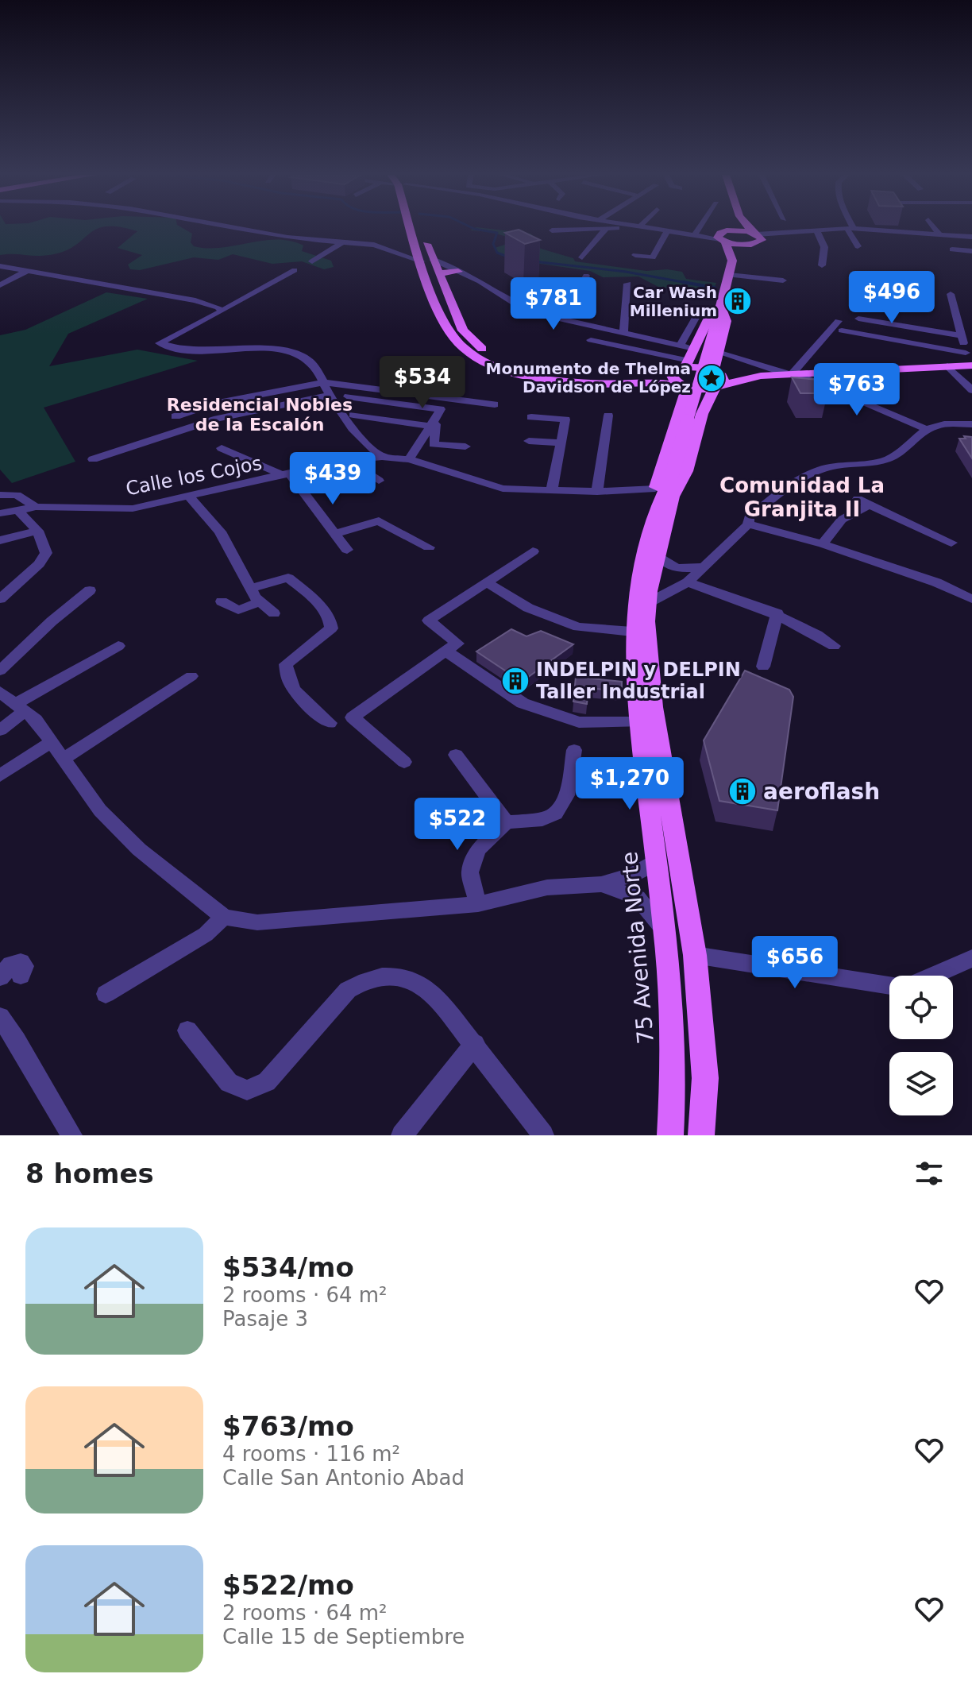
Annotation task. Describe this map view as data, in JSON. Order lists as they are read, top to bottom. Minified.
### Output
{"streets":{"main road":["75 Avenida Norte"],"street":["Calle los Cojos"]},"crossings":[["Calle los Cojos","75 Avenida Norte"]],"districts":["Residencial Nobles de la Escalón","Comunidad La Granjita II"],"places":{"building":["Car Wash Millenium","INDELPIN y DELPIN Taller Industrial","aeroflash"],"place":["Monumento de Thelma Davidson de López"]},"page":{"price":["$496","$781","$534","$763","$439","$1,270","$522","$656"],"heading":"8 homes","list":[{"name":"$534/mo","note":"2 rooms · 64 m² · Pasaje 3"},{"name":"$763/mo","note":"4 rooms · 116 m² · Calle San Antonio Abad"},{"name":"$522/mo","note":"2 rooms · 64 m² · Calle 15 de Septiembre"}]}}
